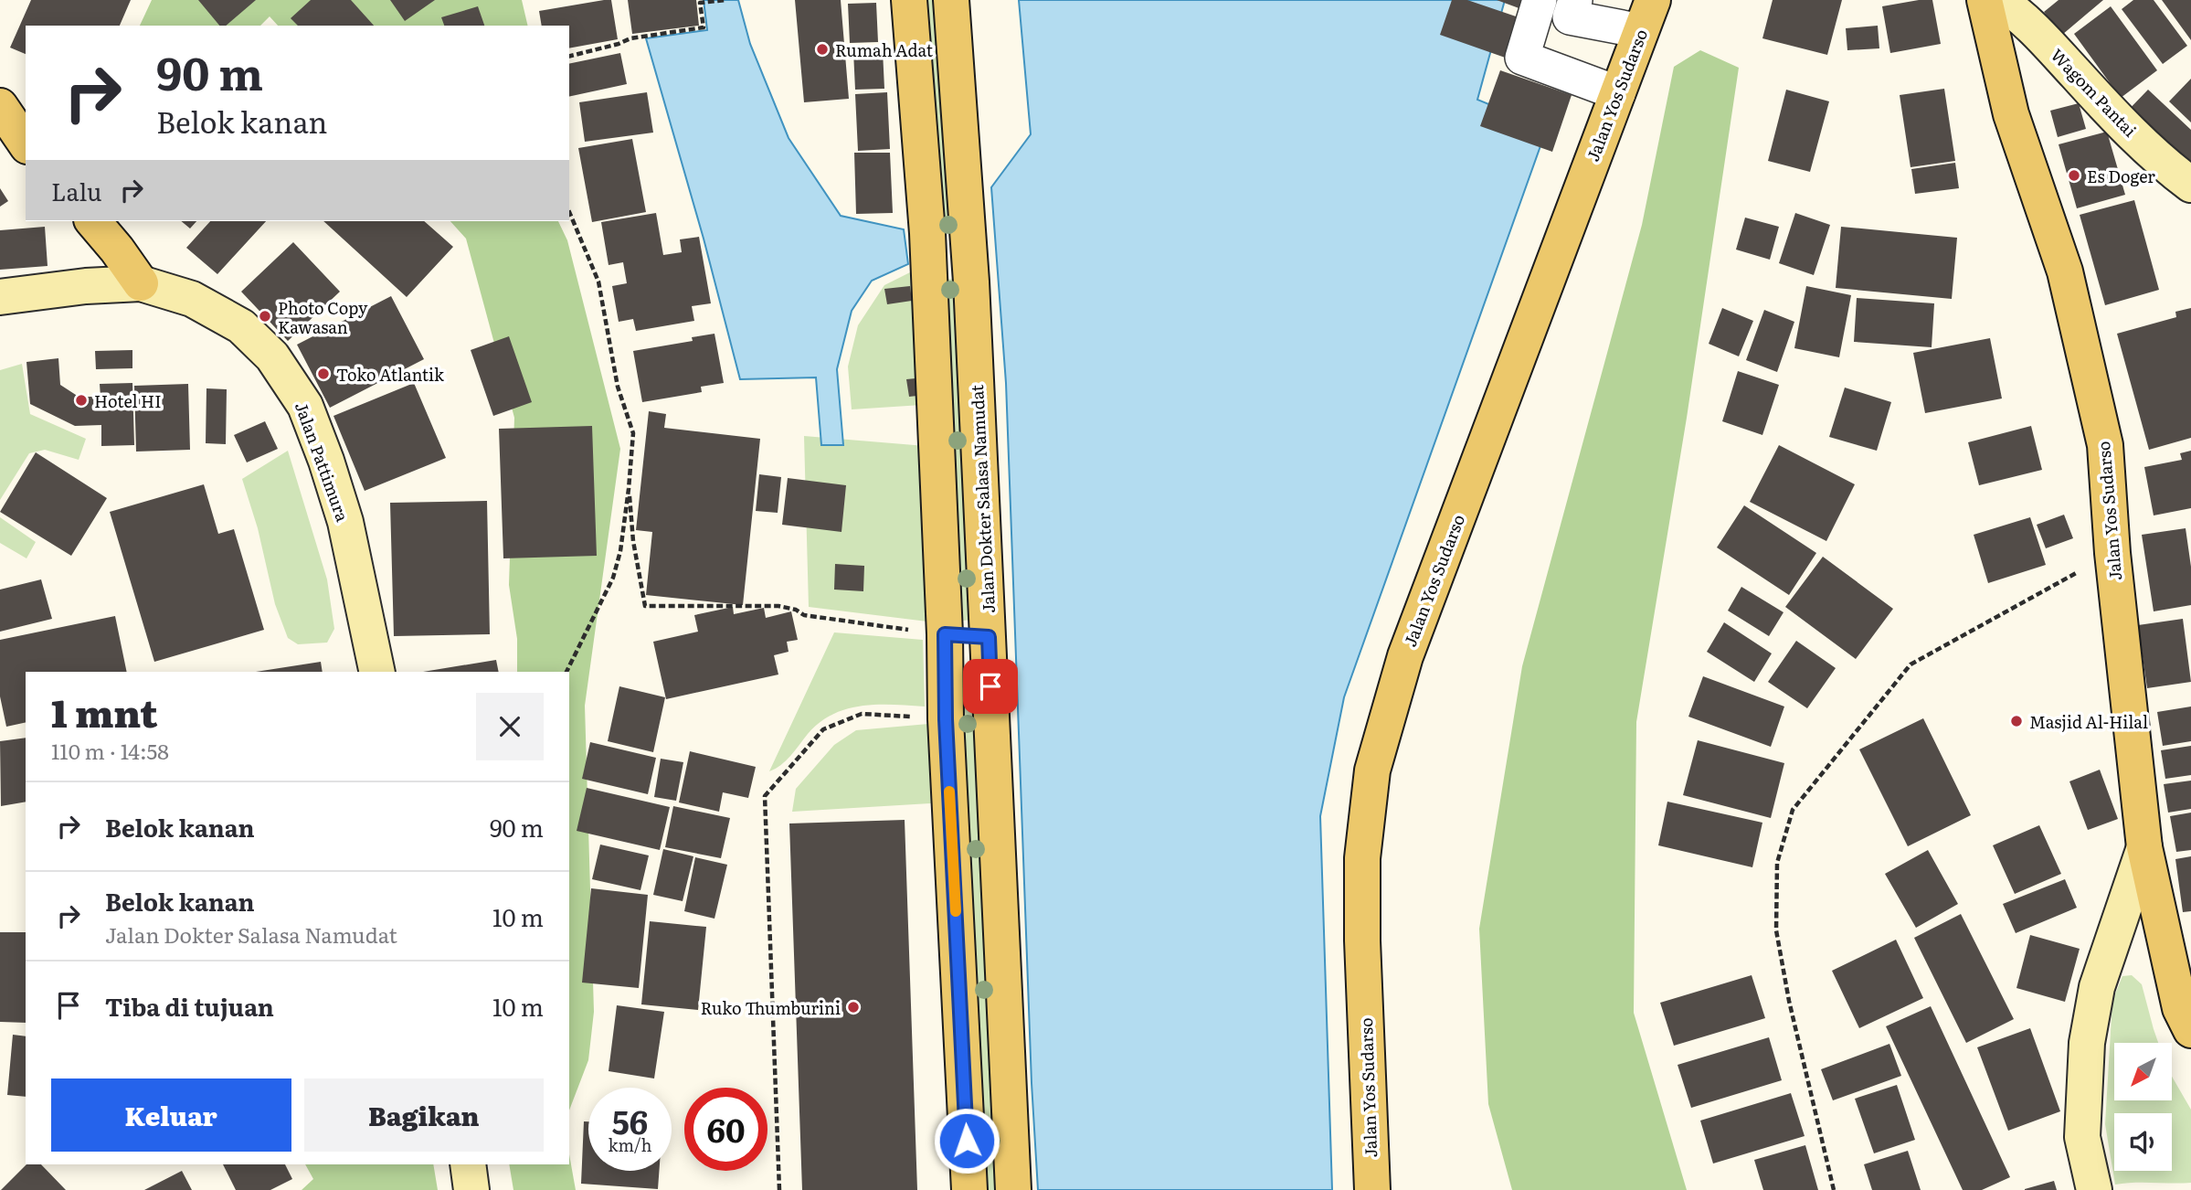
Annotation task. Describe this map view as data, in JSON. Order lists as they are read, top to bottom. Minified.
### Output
{"streets":{"main road":["Wagom Pantai","Jalan Yos Sudarso","Jalan Pattimura","Jalan Dokter Salasa Namudat"]},"places":["Rumah Adat","Es Doger","Photo Copy Kawasan","Toko Atlantik","Hotel HI","Masjid Al-Hilal","Ruko Thumburini"],"north":"bottom left","page":{"turn":["90 m","Belok kanan"],"then":"Lalu","heading":["1 mnt","110 m · 14:58"],"list":[{"name":"Belok kanan","value":"90 m"},{"name":"Belok kanan","note":"Jalan Dokter Salasa Namudat","value":"10 m"},{"name":"Tiba di tujuan","value":"10 m"}],"buttons":["Keluar","Bagikan"],"speed":"56 km/h","limit":"60"}}
